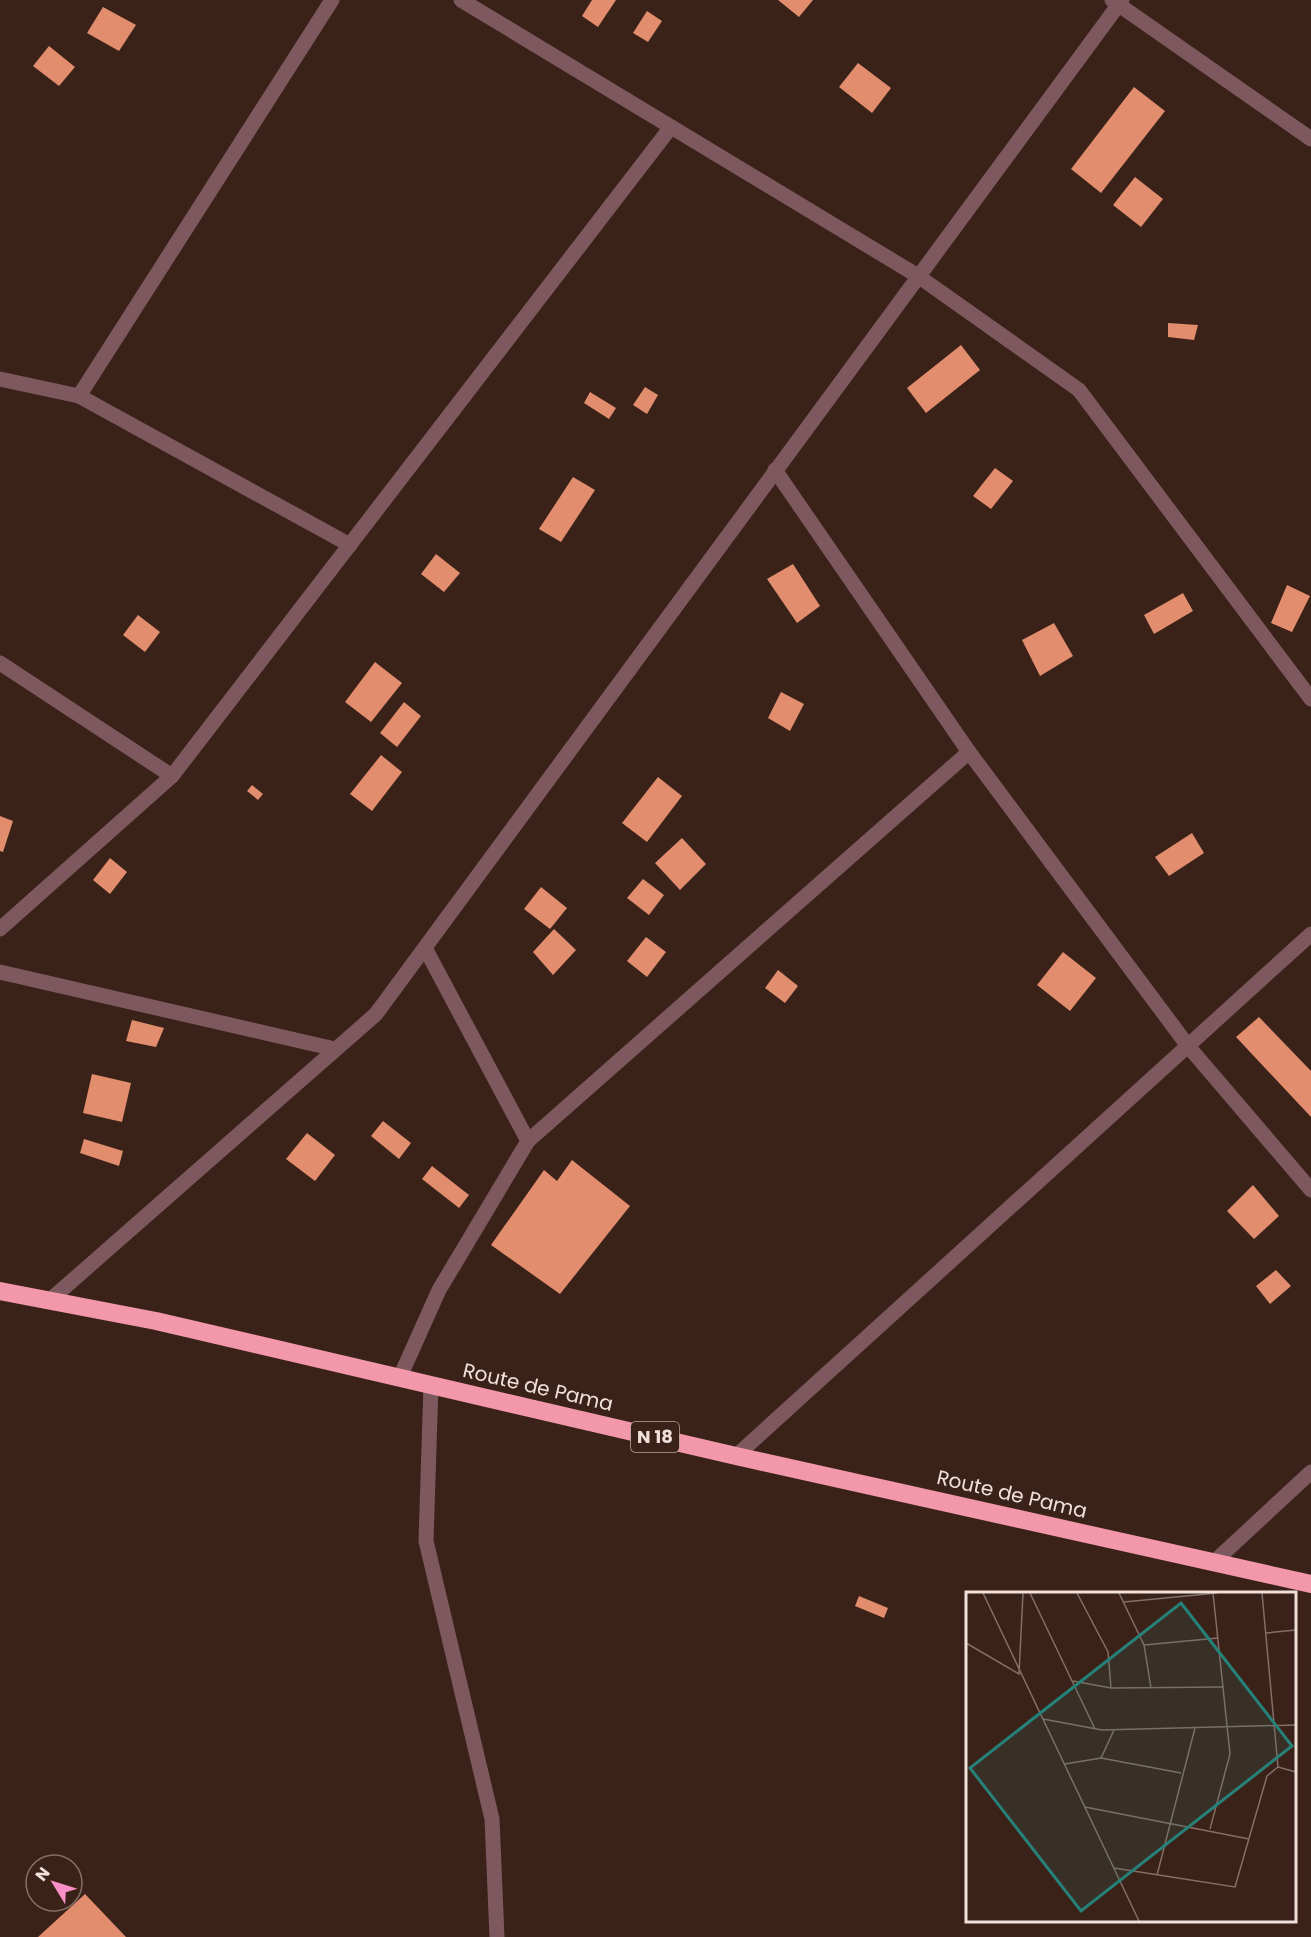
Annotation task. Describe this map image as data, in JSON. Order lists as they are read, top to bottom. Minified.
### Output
{"streets":{"highway":["Route de Pama","N 18"]},"north":"top left"}
